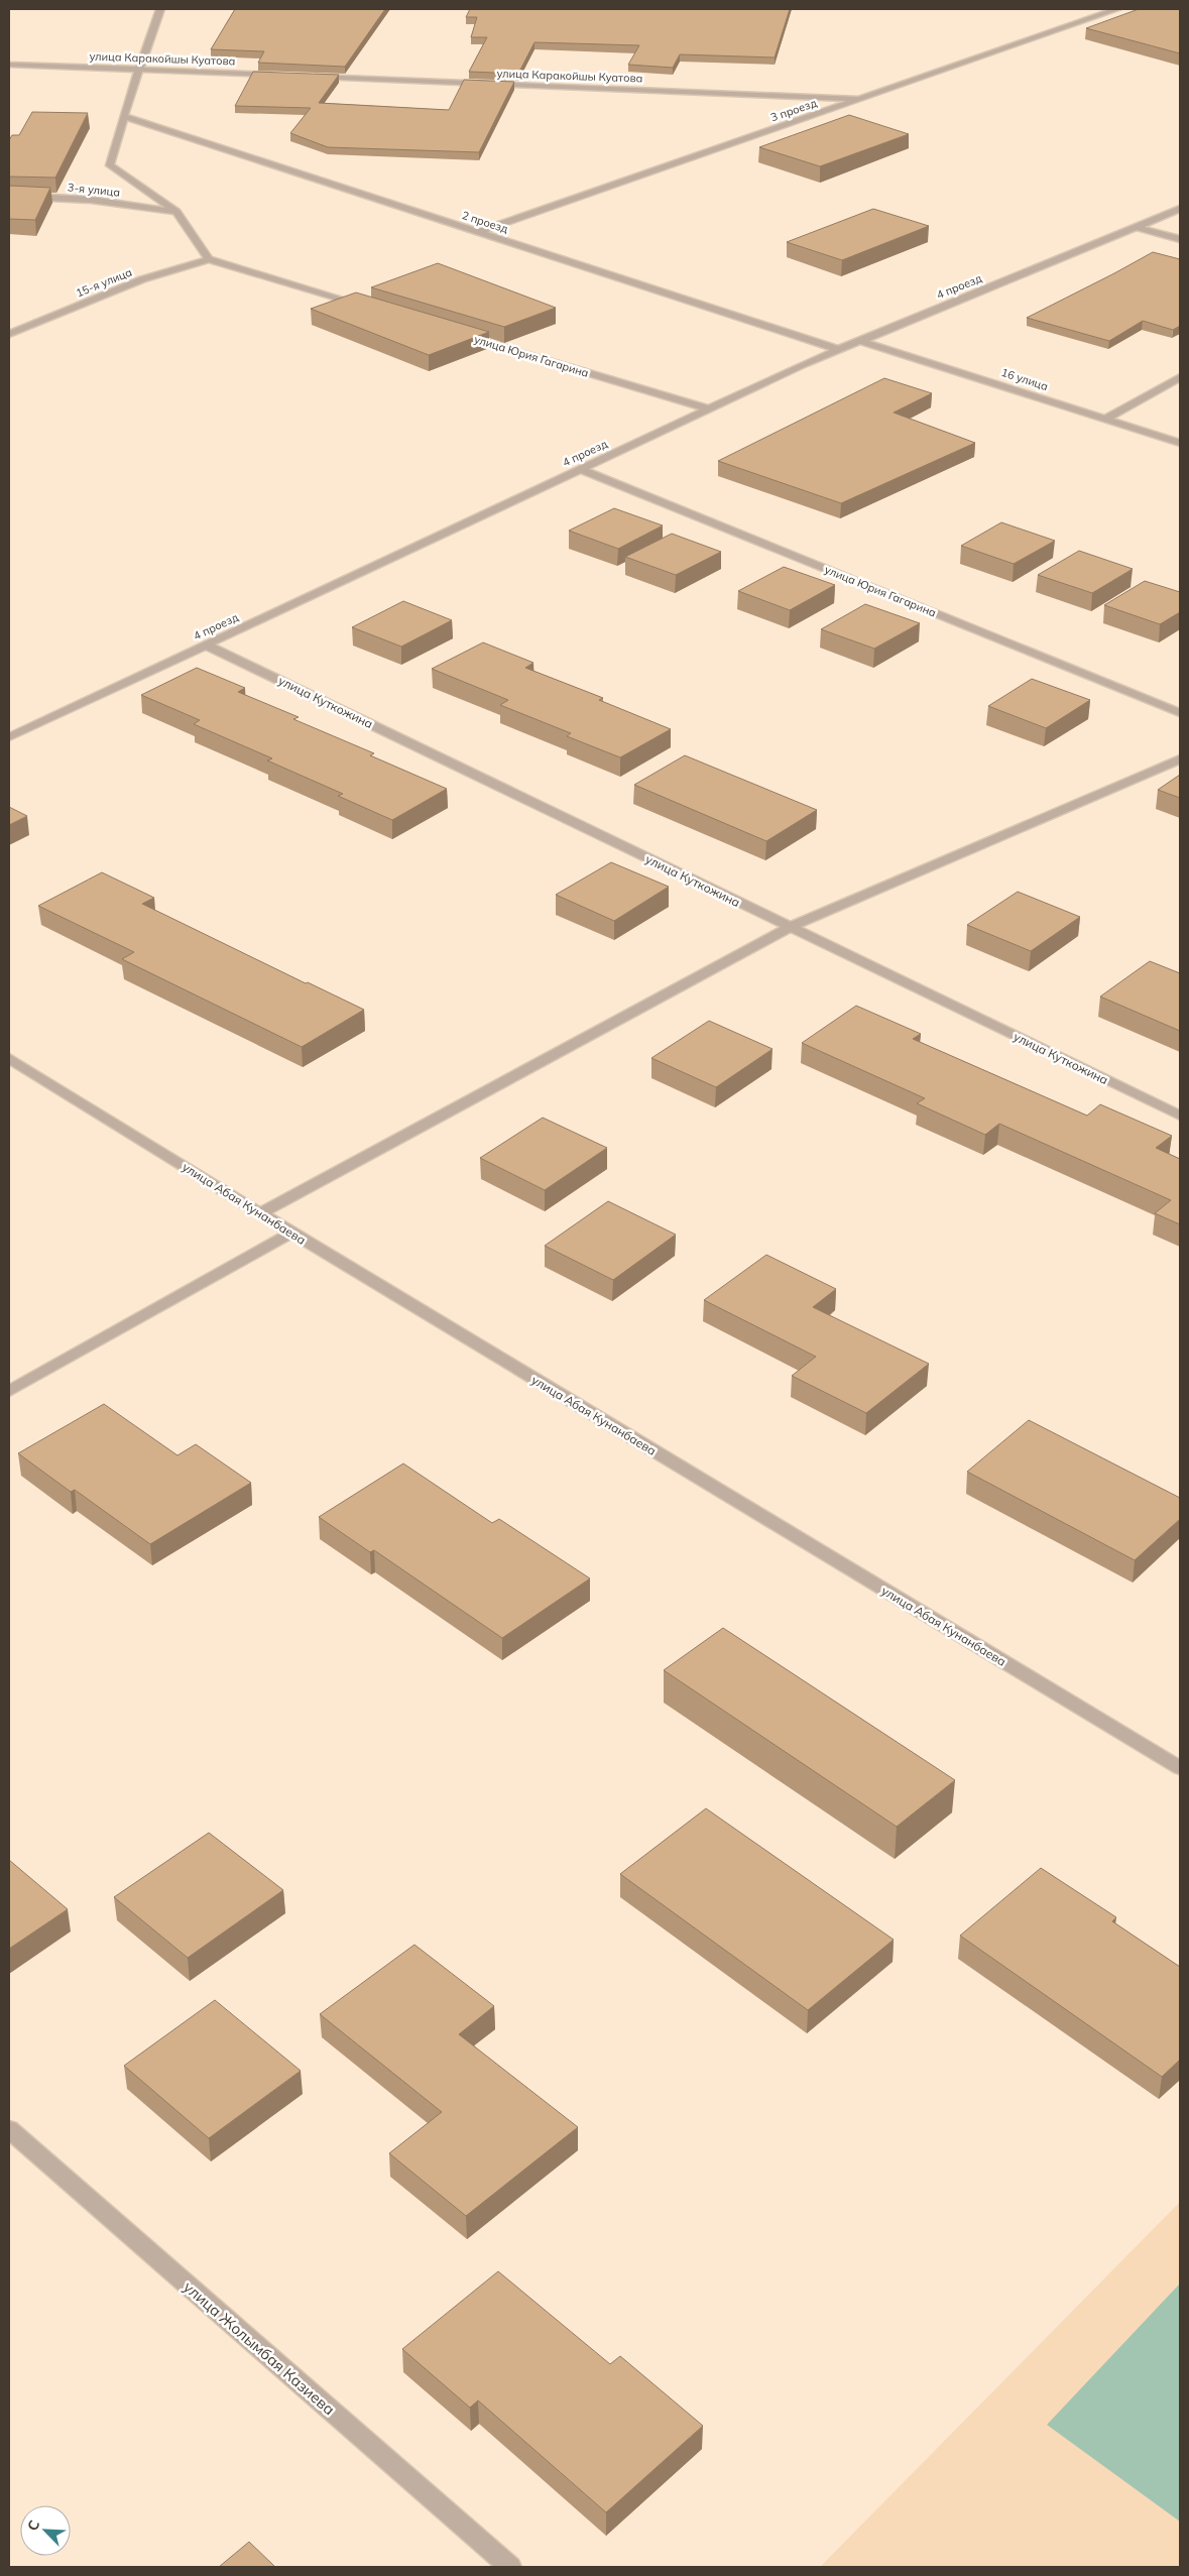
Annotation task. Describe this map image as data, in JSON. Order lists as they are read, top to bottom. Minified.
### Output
{"streets":{"street":["улица Каракойшы Куатова","3 проезд","3-я улица","2 проезд","15-я улица","4 проезд","улица Юрия Гагарина","16 улица","улица Куткожина","улица Абая Кунанбаева","улица Жолымбая Казиева"]},"crossings":[["улица Каракойшы Куатова","3 проезд"],["3 проезд","2 проезд"],["2 проезд","4 проезд"],["4 проезд","улица Юрия Гагарина"],["4 проезд","16 улица"],["4 проезд","улица Куткожина"]],"north":"top left"}
